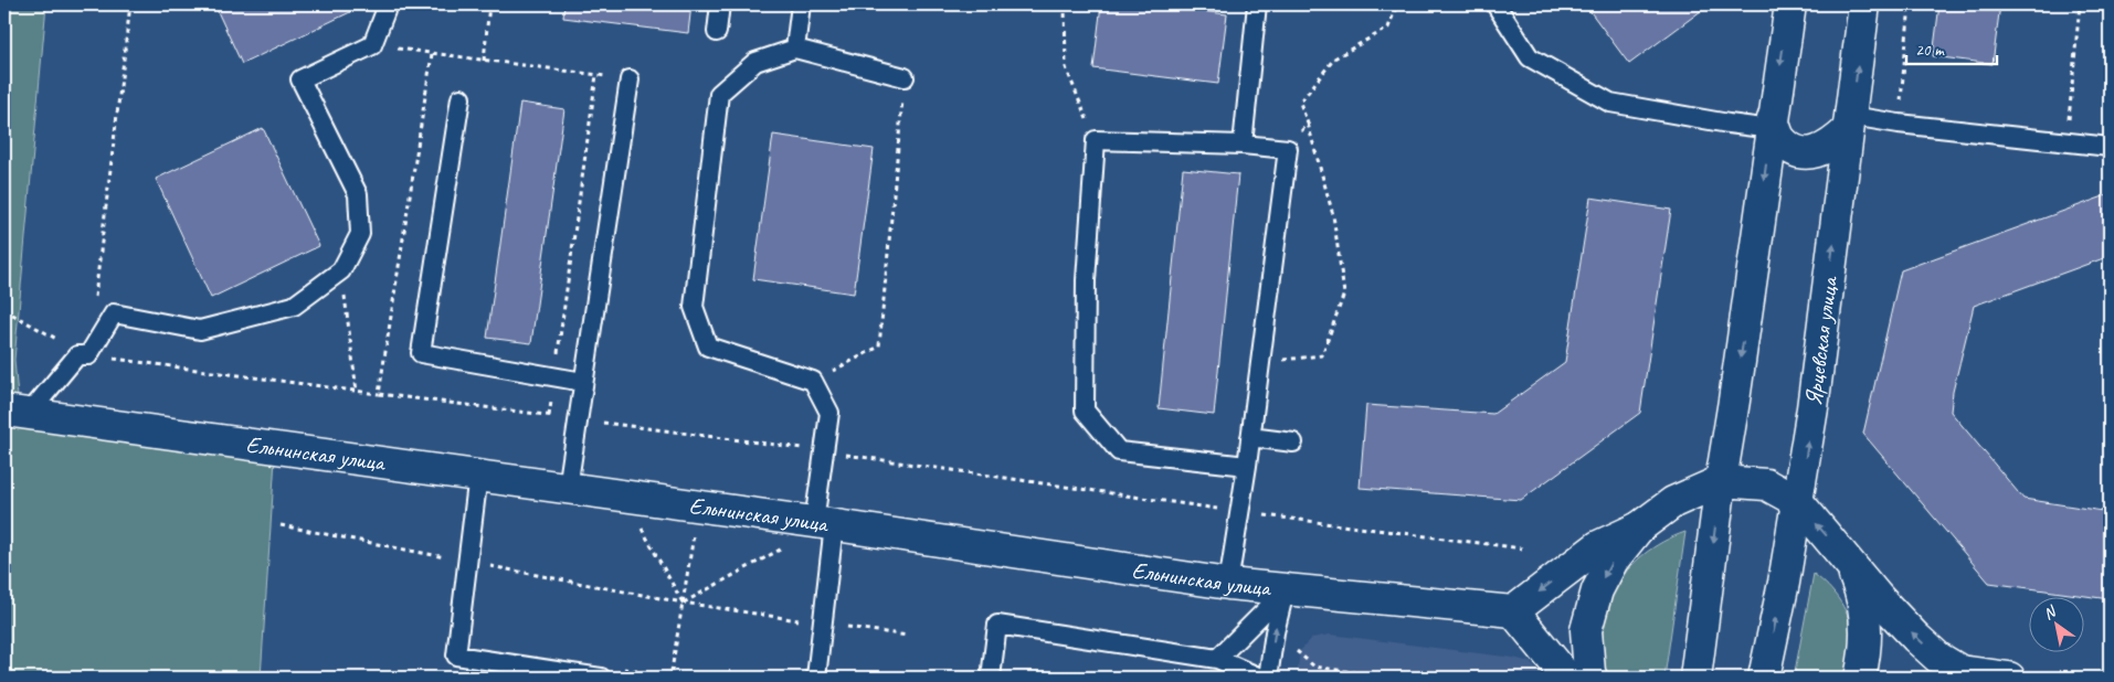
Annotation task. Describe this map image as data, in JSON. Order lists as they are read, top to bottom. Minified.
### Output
{"streets":{"street":["Ярцевская улица","Ельнинская улица"]},"scale_bar":"20 m","north":"top left"}
